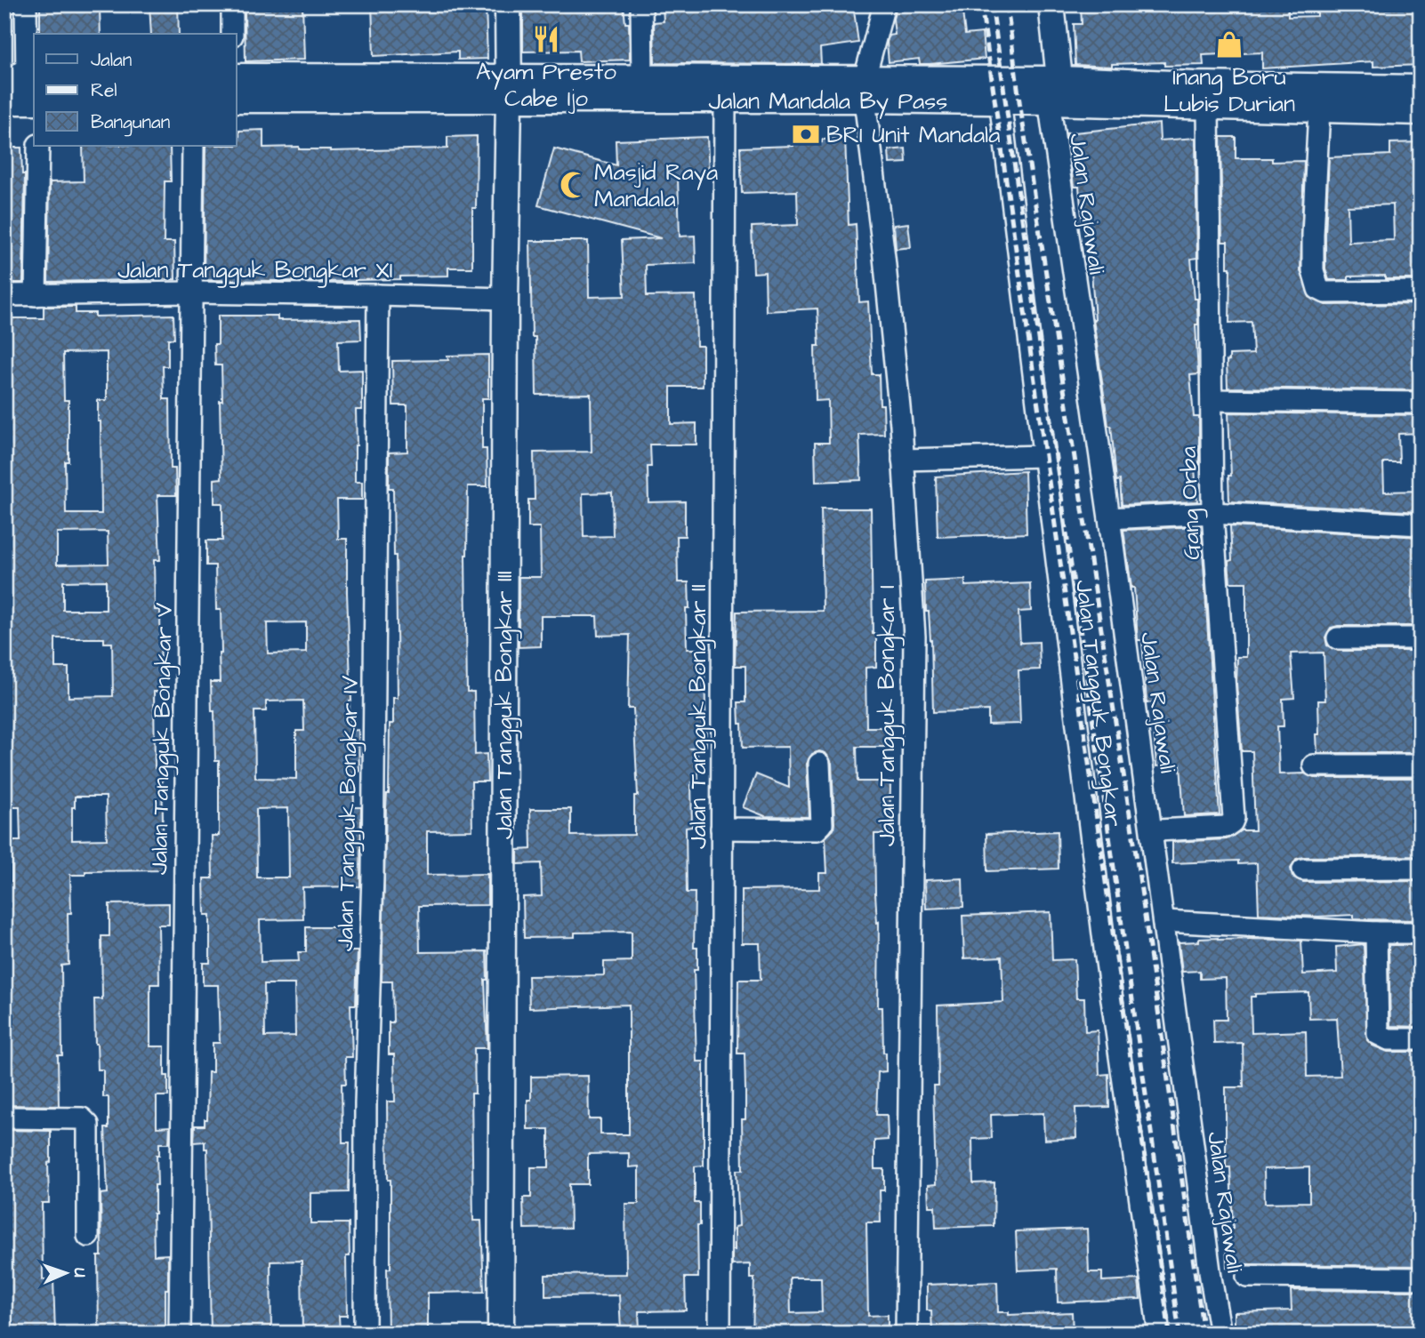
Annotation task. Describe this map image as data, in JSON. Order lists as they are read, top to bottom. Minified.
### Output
{"streets":{"street":["Jalan Mandala By Pass","Jalan Rajawali","Jalan Tangguk Bongkar XI","Gang Orba","Jalan Tangguk Bongkar","Jalan Tangguk Bongkar III","Jalan Tangguk Bongkar I","Jalan Tangguk Bongkar II","Jalan Tangguk Bongkar V","Jalan Tangguk Bongkar IV"]},"crossings":[["Jalan Mandala By Pass","Jalan Rajawali"],["Jalan Mandala By Pass","Gang Orba"],["Jalan Mandala By Pass","Jalan Tangguk Bongkar"],["Jalan Mandala By Pass","Jalan Tangguk Bongkar III"],["Jalan Mandala By Pass","Jalan Tangguk Bongkar I"],["Jalan Mandala By Pass","Jalan Tangguk Bongkar II"],["Jalan Tangguk Bongkar XI","Jalan Tangguk Bongkar III"],["Jalan Tangguk Bongkar XI","Jalan Tangguk Bongkar V"],["Jalan Tangguk Bongkar XI","Jalan Tangguk Bongkar IV"]],"places":{"restaurant":["Ayam Presto Cabe Ijo"],"shop":["Inang Boru Lubis Durian"],"bank":["BRI Unit Mandala"],"mosque":["Masjid Raya Mandala"]},"legend":["Jalan","Rel","Bangunan"],"north":"right"}
